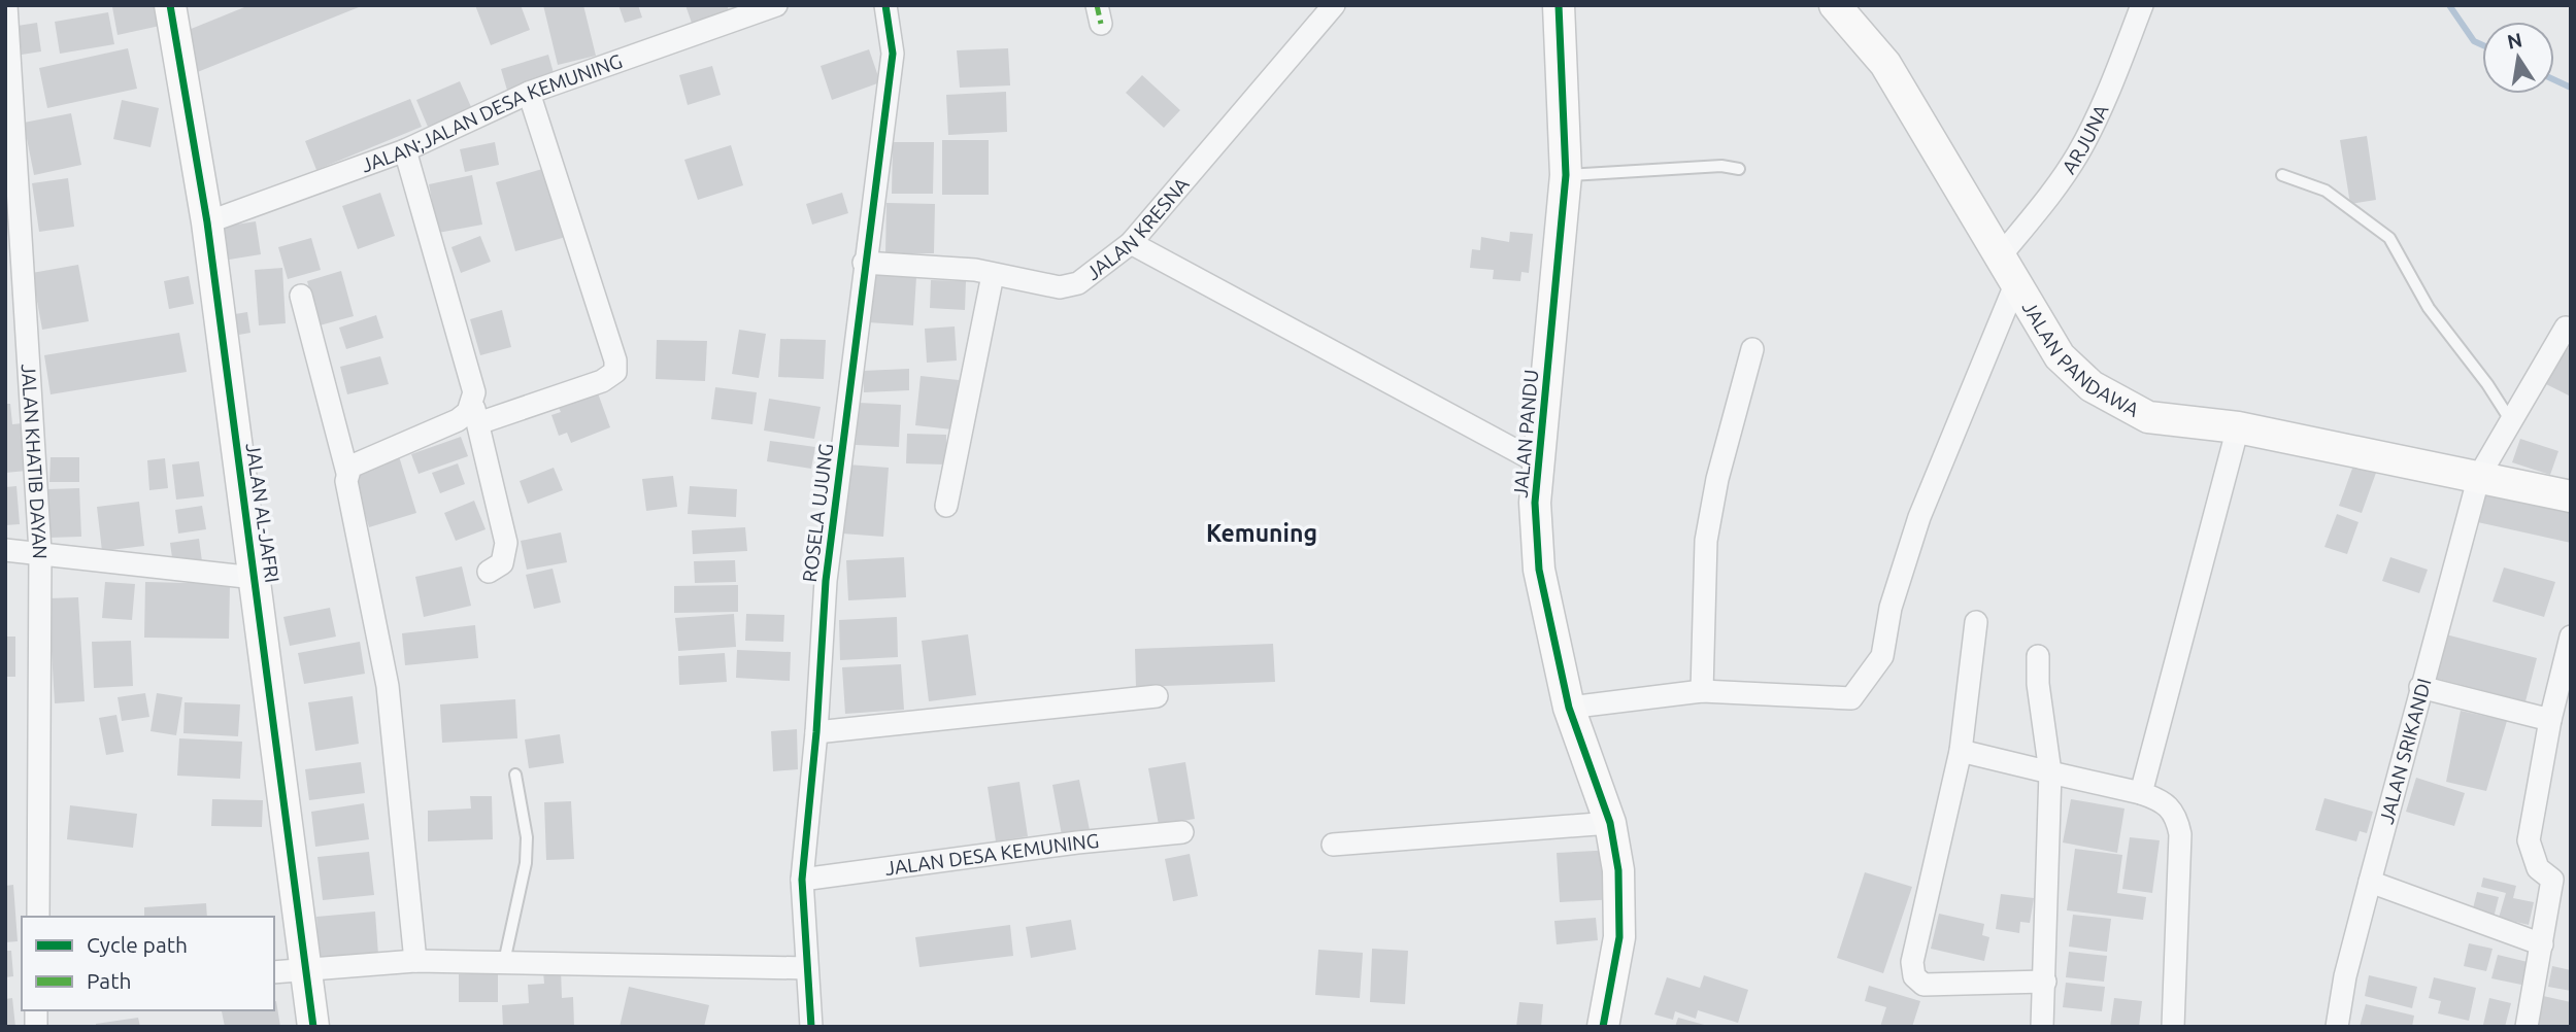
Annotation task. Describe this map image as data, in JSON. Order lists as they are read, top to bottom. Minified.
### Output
{"streets":{"street":["JALAN;JALAN DESA KEMUNING","ARJUNA","JALAN KRESNA","JALAN PANDAWA","JALAN PANDU","JALAN KHATIB DAYAN","JALAN AL-JAFRI","ROSELA UJUNG","JALAN SRIKANDI","JALAN DESA KEMUNING"]},"crossings":[["JALAN;JALAN DESA KEMUNING","JALAN AL-JAFRI"],["ARJUNA","JALAN PANDAWA"],["JALAN KRESNA","ROSELA UJUNG"],["JALAN PANDAWA","JALAN SRIKANDI"],["ROSELA UJUNG","JALAN DESA KEMUNING"]],"districts":["Kemuning"],"legend":["Cycle path","Path"],"north":"top"}
